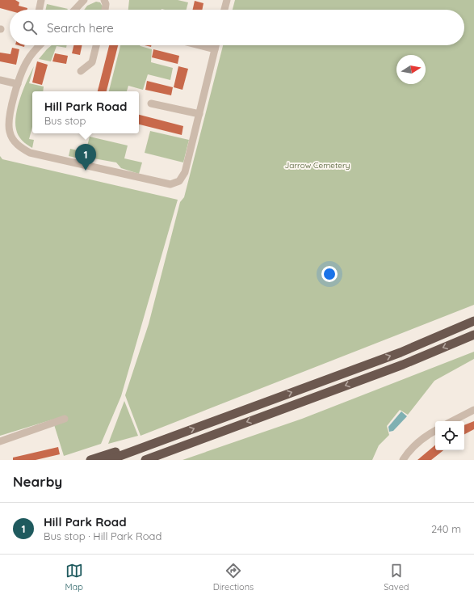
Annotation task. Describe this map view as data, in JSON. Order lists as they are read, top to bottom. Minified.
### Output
{"parks":["Jarrow Cemetery"],"north":"right","page":{"search":"Search here","popup":["Hill Park Road","Bus stop"],"pins":"1","heading":"Nearby","list":[{"mark":"1","name":"Hill Park Road","note":"Bus stop · Hill Park Road","value":"240 m"}],"nav":["Map","Directions","Saved"]}}
